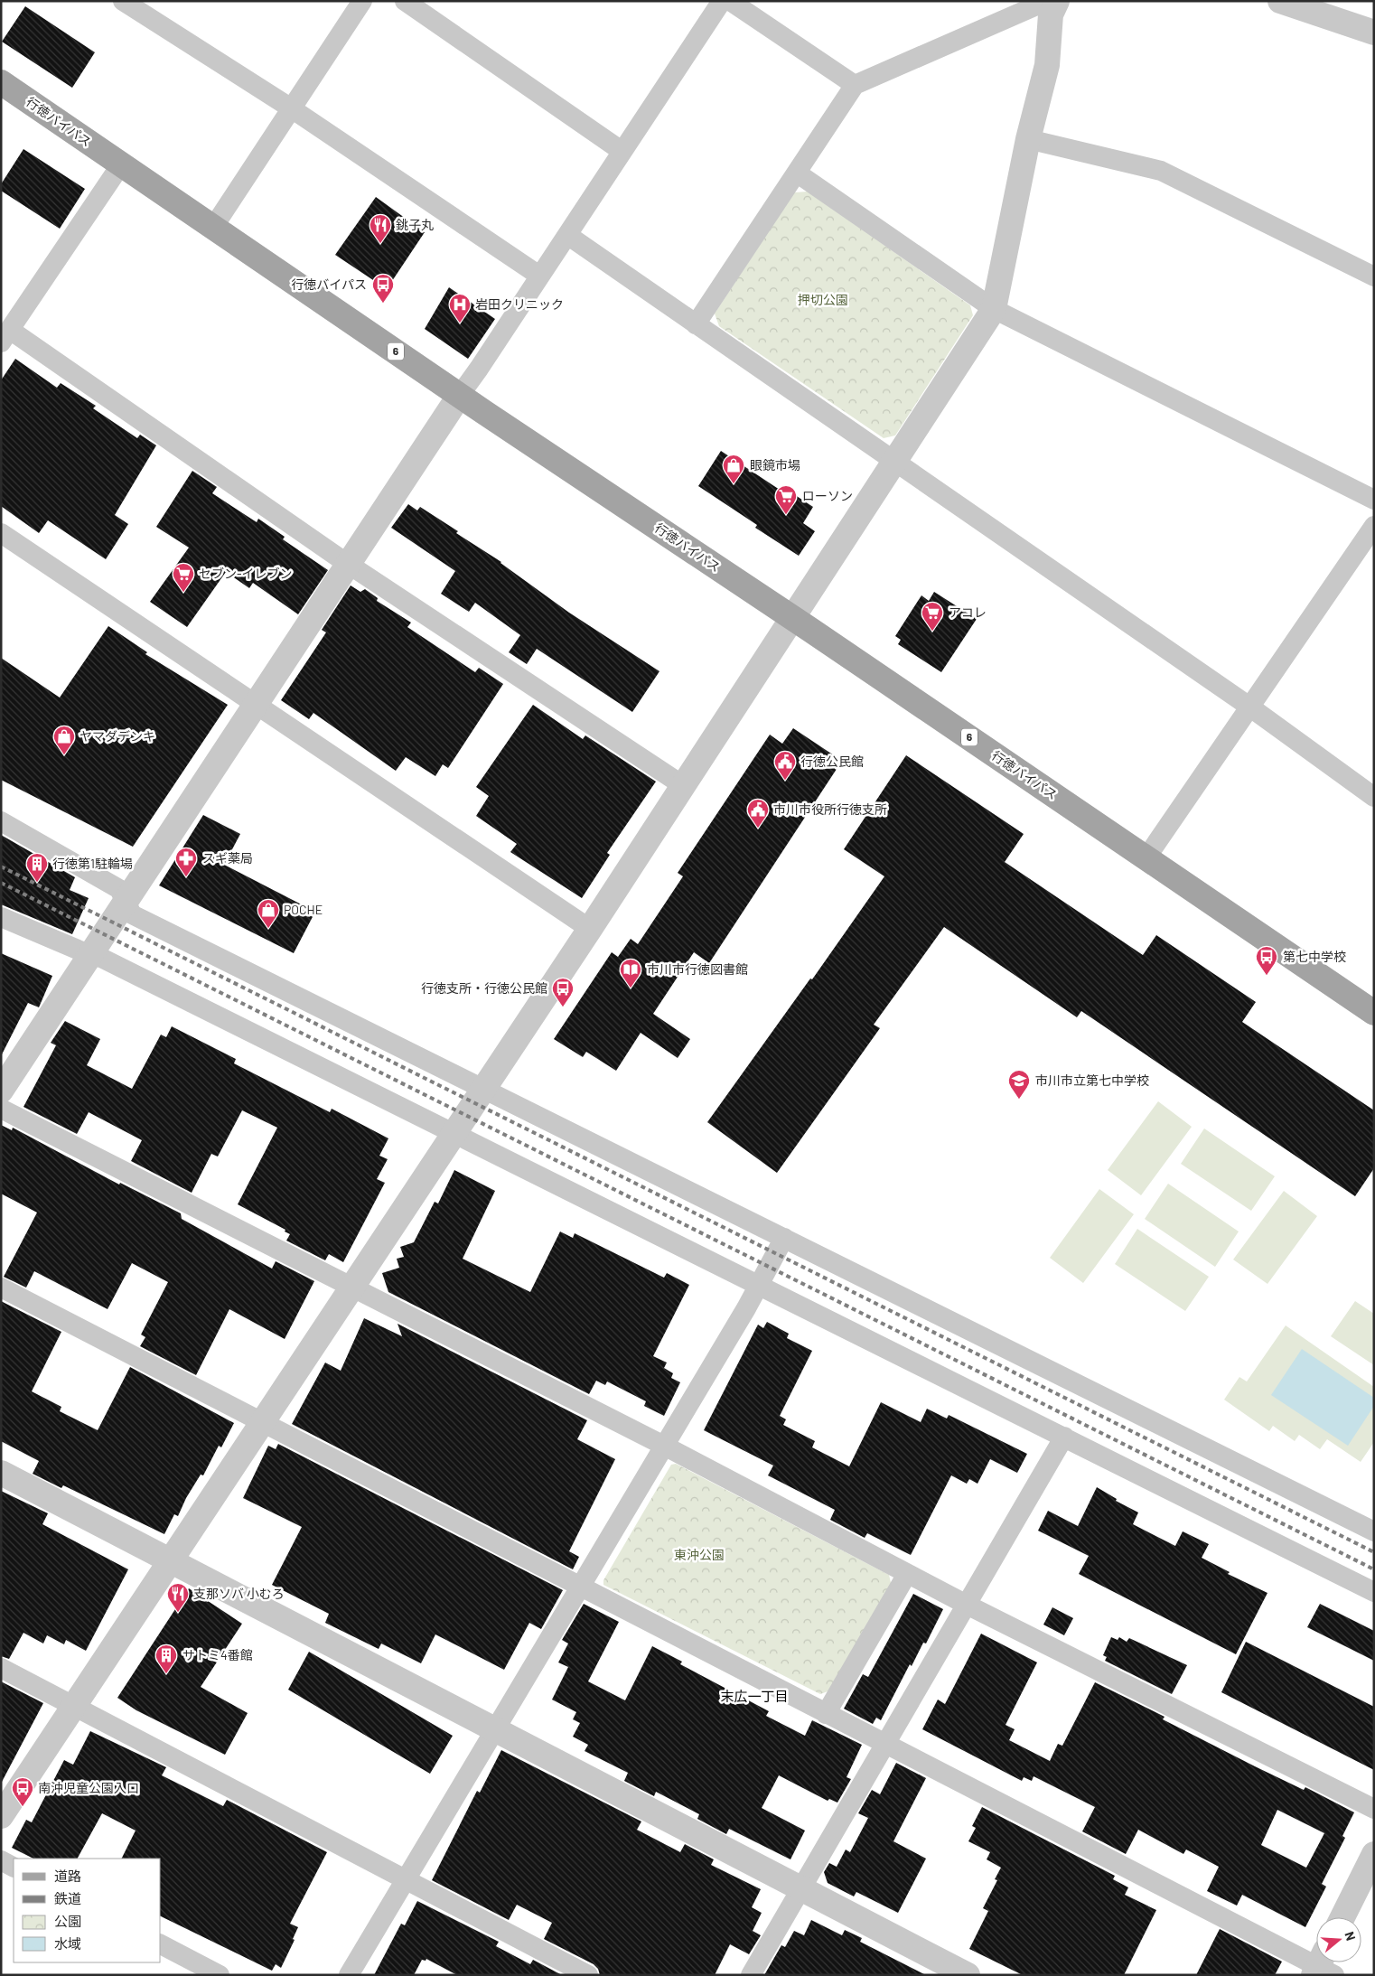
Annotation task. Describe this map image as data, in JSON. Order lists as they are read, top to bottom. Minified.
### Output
{"streets":{"main road":["行徳バイパス","6"]},"districts":["末広一丁目"],"parks":["押切公園","東沖公園"],"places":{"restaurant":["銚子丸","支那ソバ 小むろ"],"bus stop":["行徳バイパス","第七中学校","行徳支所・行徳公民館","南沖児童公園入口"],"hospital":["岩田クリニック"],"shop":["眼鏡市場","ヤマダデンキ","POCHE"],"supermarket":["ローソン","セブン-イレブン","アコレ"],"public building":["行徳公民館","市川市役所行徳支所"],"pharmacy":["スギ薬局"],"building":["行徳第1駐輪場","サトミ4番館"],"library":["市川市行徳図書館"],"school or university":["市川市立第七中学校"]},"legend":["道路","鉄道","公園","水域"],"north":"right"}
